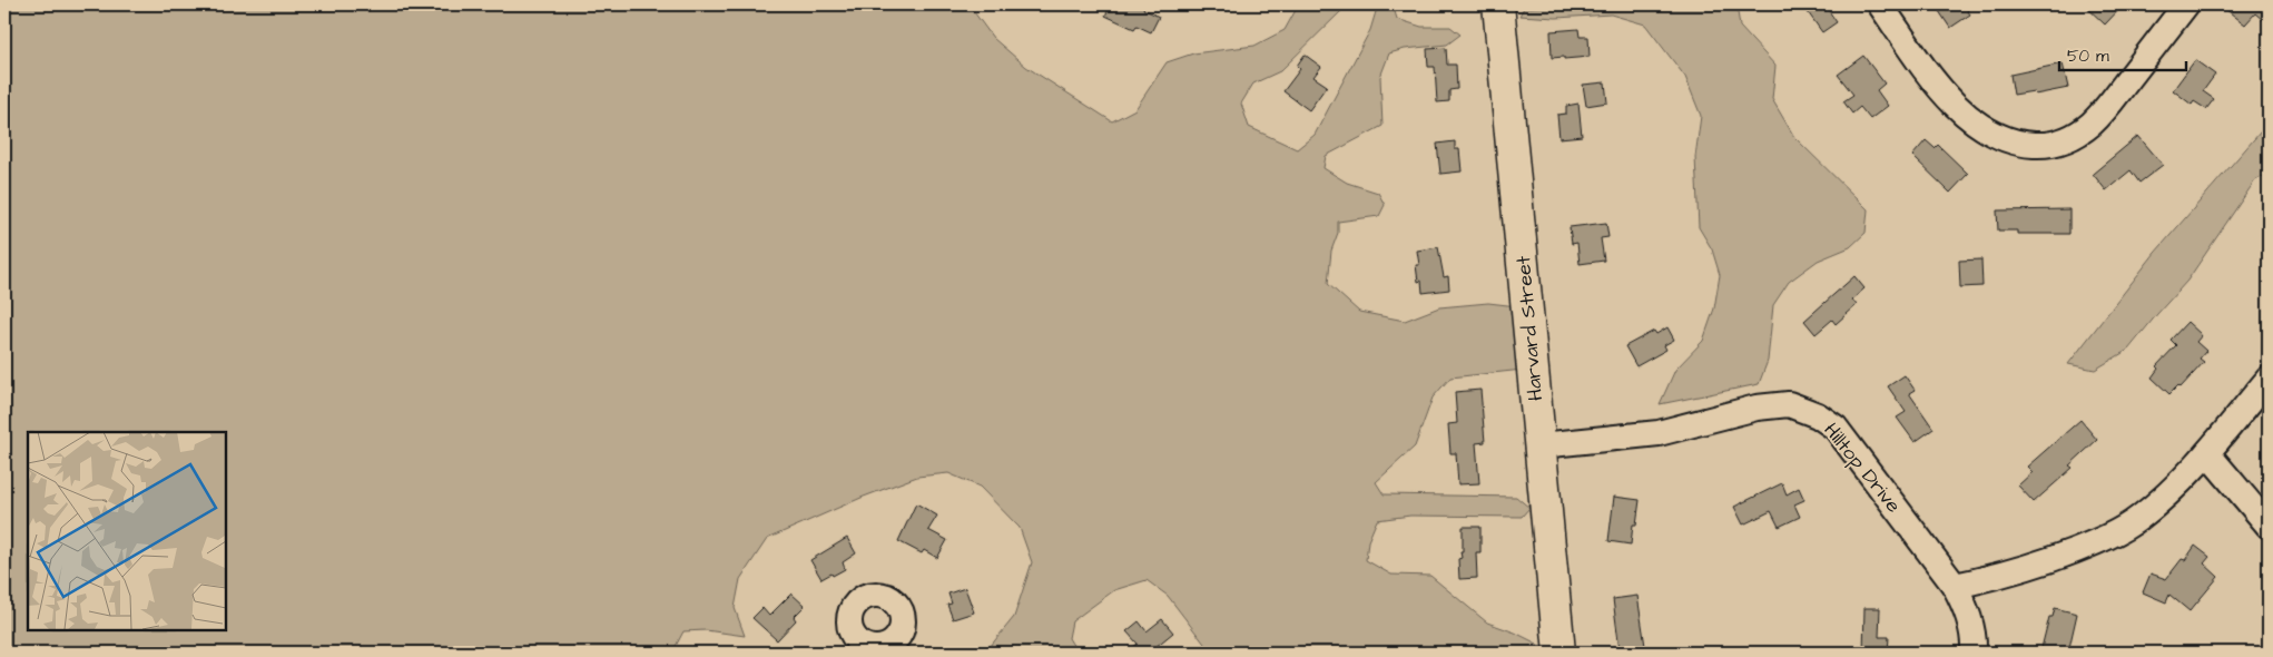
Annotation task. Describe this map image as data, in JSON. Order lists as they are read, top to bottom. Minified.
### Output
{"streets":{"main road":["Harvard Street"],"street":["Hilltop Drive"]},"crossings":[["Harvard Street","Hilltop Drive"]],"scale_bar":"50 m"}
